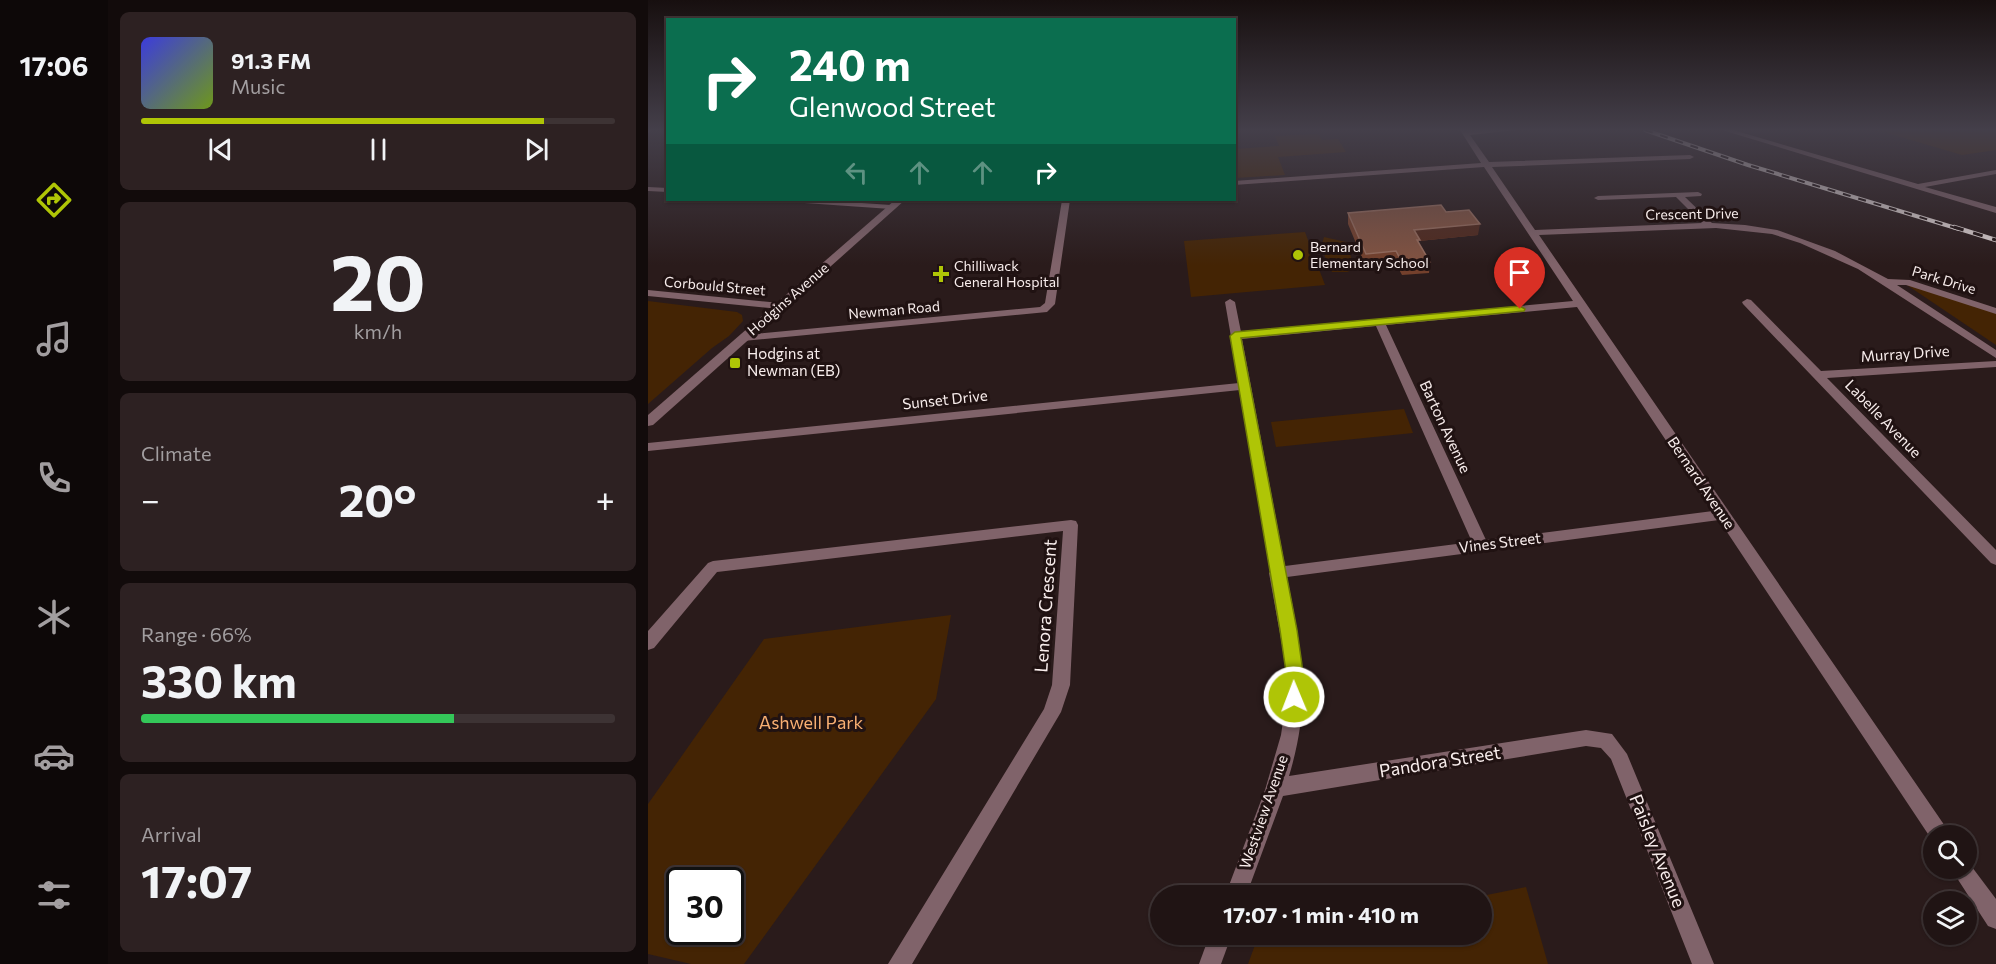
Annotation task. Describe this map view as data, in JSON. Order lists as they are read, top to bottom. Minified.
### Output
{"streets":{"street":["Crescent Drive","Park Drive","Corbould Street","Hodgins Avenue","Newman Road","Murray Drive","Sunset Drive","Labelle Avenue","Barton Avenue","Bernard Avenue","Vines Street","Lenora Crescent","Pandora Street","Westview Avenue","Paisley Avenue"]},"crossings":[["Crescent Drive","Park Drive"],["Crescent Drive","Bernard Avenue"],["Corbould Street","Hodgins Avenue"],["Hodgins Avenue","Newman Road"],["Murray Drive","Labelle Avenue"],["Sunset Drive","Westview Avenue"],["Barton Avenue","Vines Street"],["Bernard Avenue","Vines Street"],["Vines Street","Westview Avenue"],["Pandora Street","Westview Avenue"],["Pandora Street","Paisley Avenue"]],"parks":["Ashwell Park"],"places":{"other":["Bernard Elementary School"],"health":["Chilliwack General Hospital"],"transit":["Hodgins at Newman (EB)"]},"page":{"tabs":"17:06","turn":["240 m","Glenwood Street"],"song":["91.3 FM","Music"],"tile":[["20","km/h"],"Climate",["Range · 66%","330 km"],["Arrival","17:07"]],"heat":["−","20°","+"],"limit":"30","trip":"17:07 · 1 min · 410 m"}}
